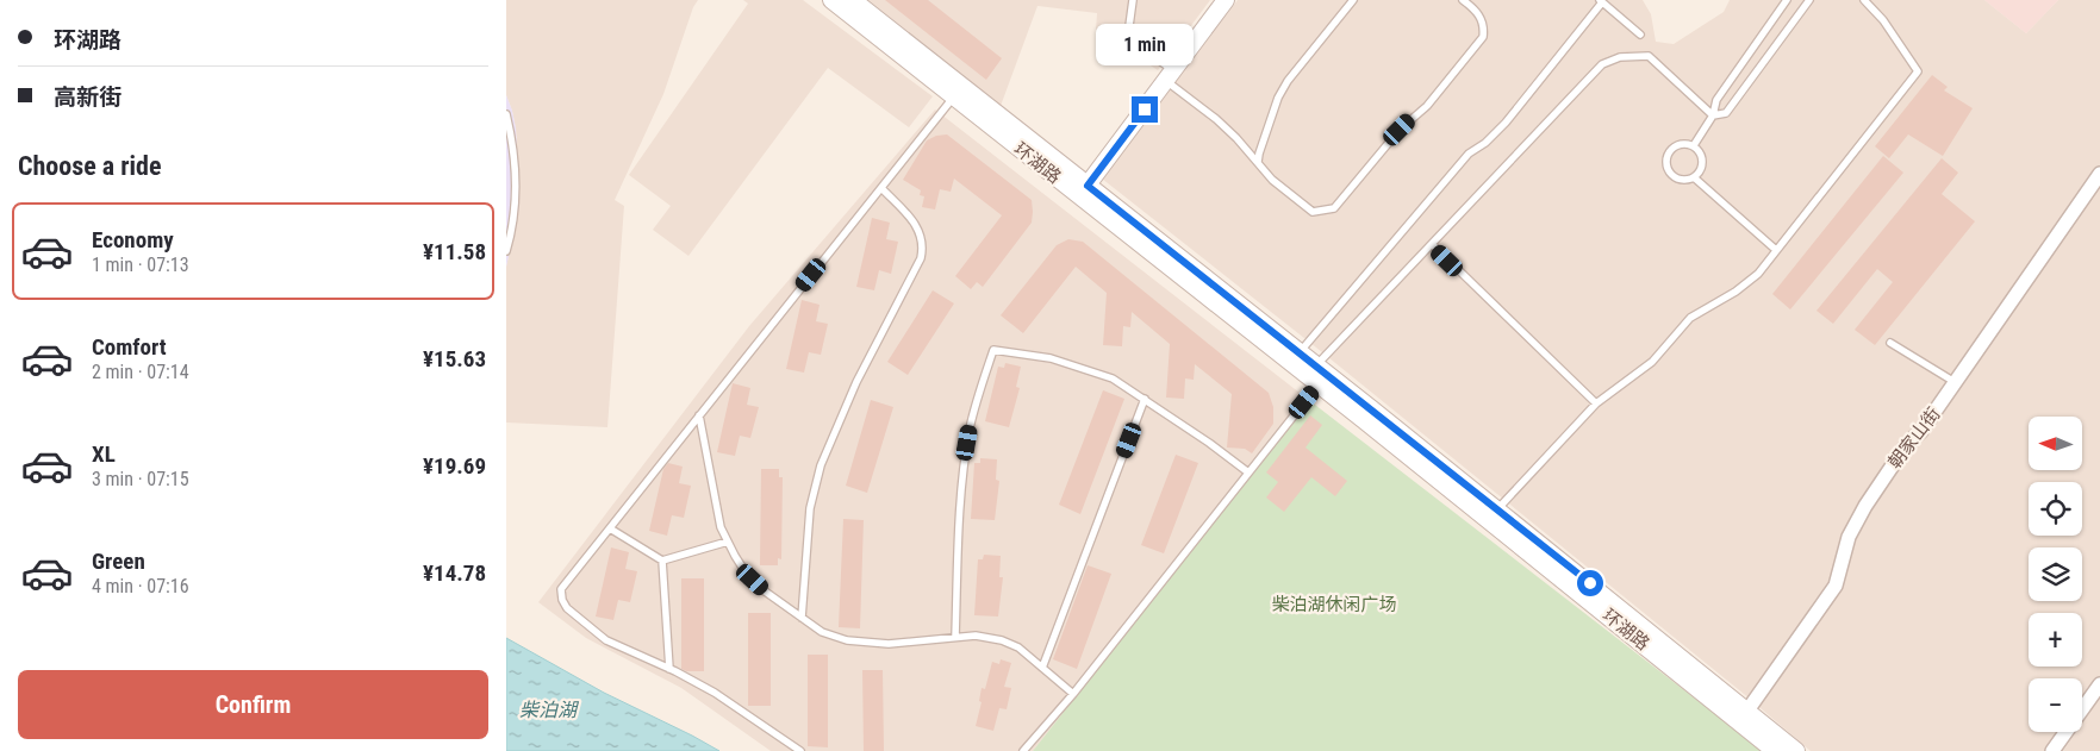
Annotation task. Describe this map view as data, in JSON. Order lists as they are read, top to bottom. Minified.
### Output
{"streets":{"street":["环湖路","朝家山街"]},"crossings":[["环湖路","朝家山街"]],"water":["柴泊湖"],"parks":["柴泊湖休闲广场"],"north":"left","page":{"banner":["环湖路","高新街"],"bubble":"1 min","heading":"Choose a ride","list":[{"name":"Economy","note":"1 min · 07:13","value":"¥11.58"},{"name":"Comfort","note":"2 min · 07:14","value":"¥15.63"},{"name":"XL","note":"3 min · 07:15","value":"¥19.69"},{"name":"Green","note":"4 min · 07:16","value":"¥14.78"}],"map_buttons":["+","−"],"buttons":"Confirm"}}
